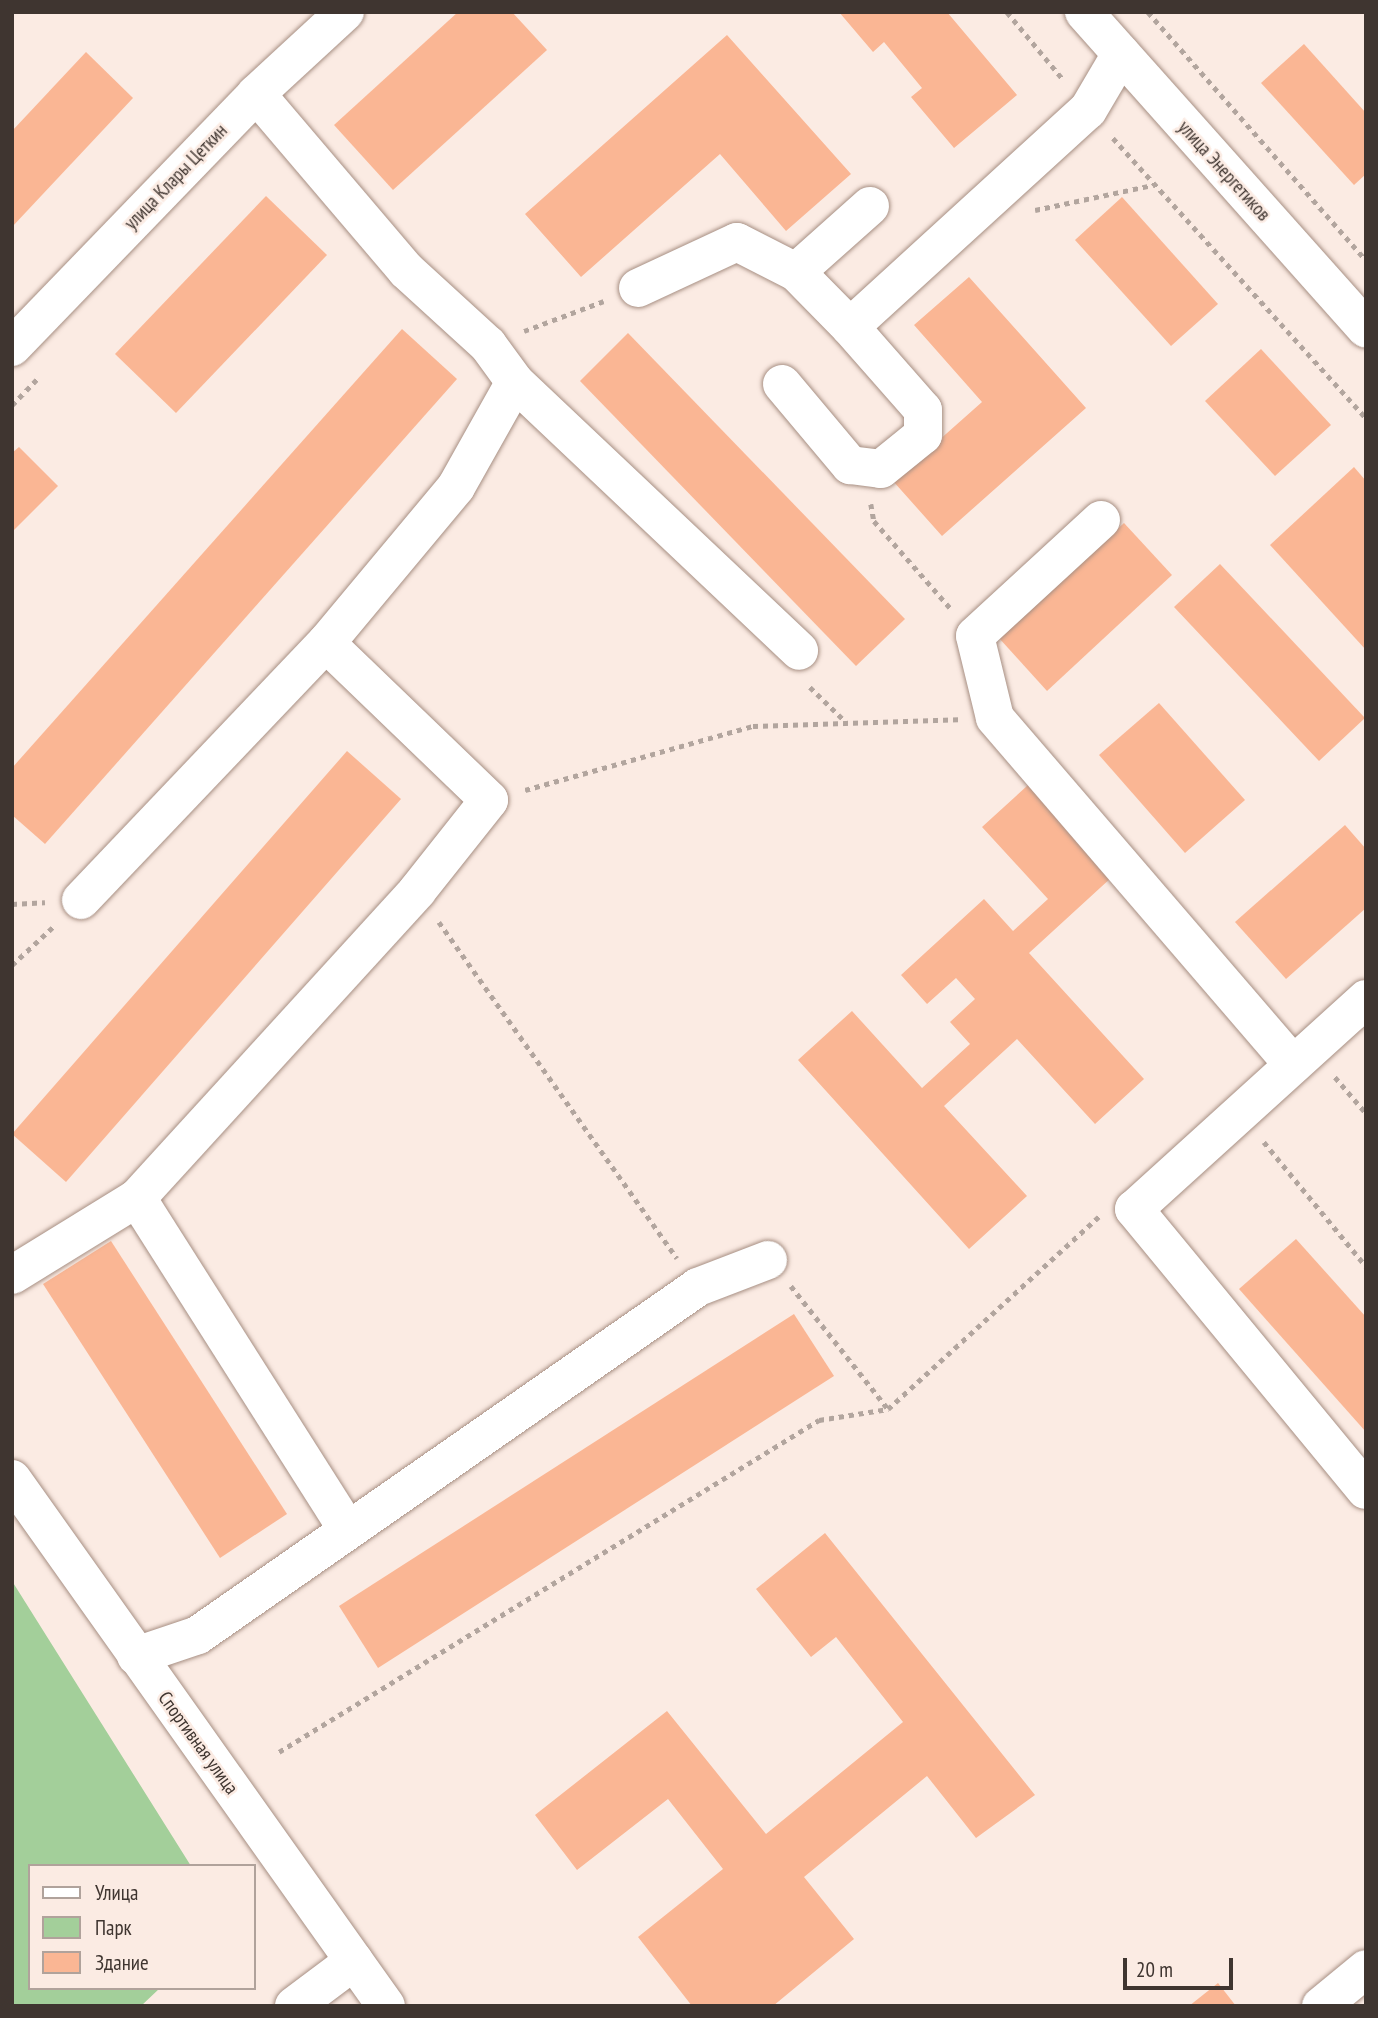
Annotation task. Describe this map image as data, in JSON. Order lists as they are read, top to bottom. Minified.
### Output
{"streets":{"street":["улица Энергетиков","улица Клары Цеткин","Спортивная улица"]},"legend":["Улица","Парк","Здание"],"scale_bar":"20 m"}
